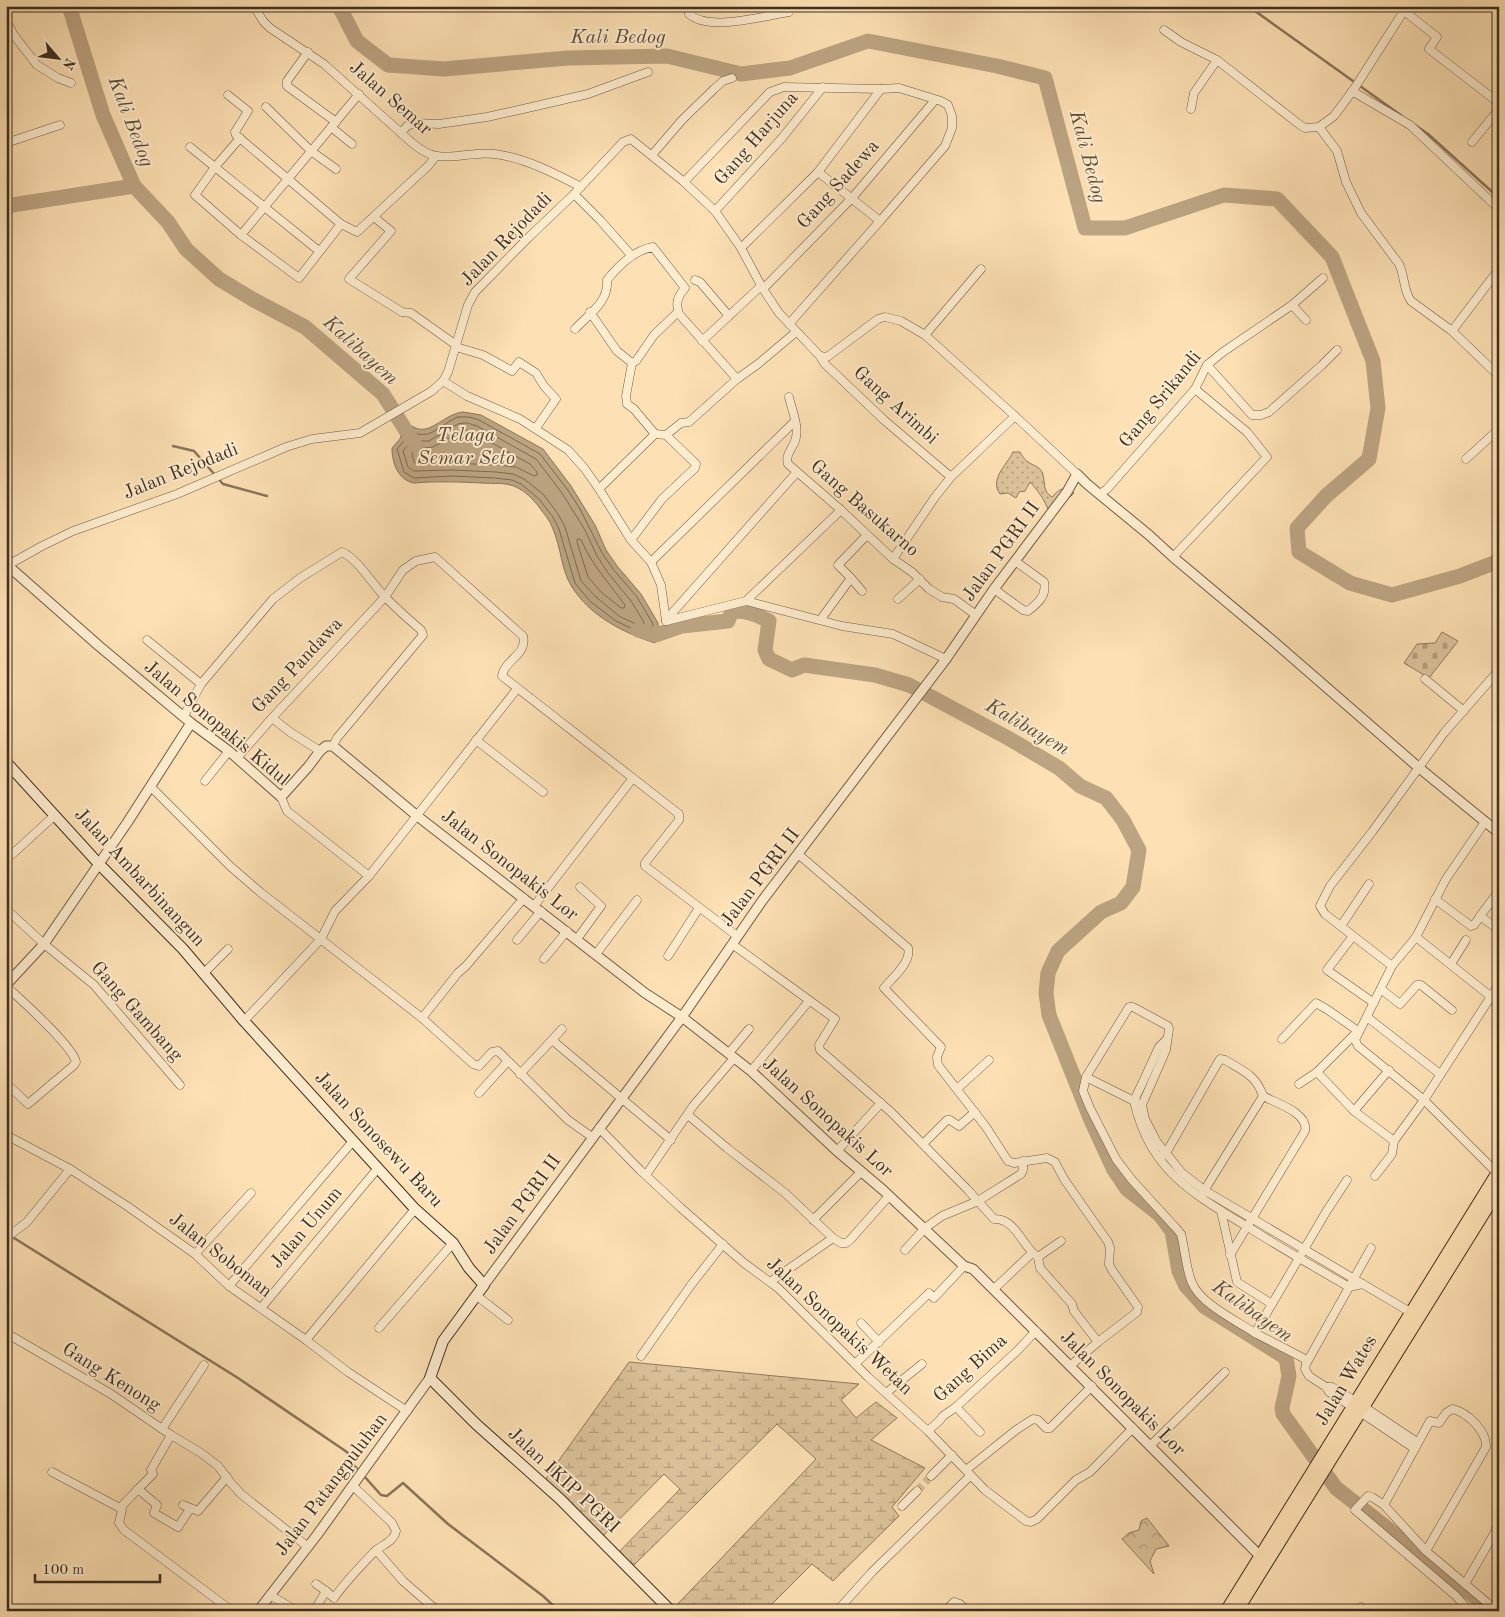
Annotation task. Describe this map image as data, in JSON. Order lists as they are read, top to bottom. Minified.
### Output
{"streets":{"main road":["Jalan Ambarbinangun","Jalan Sonosewu Baru","Jalan Wates","Jalan IKIP PGRI"],"street":["Jalan Semar","Gang Harjuna","Gang Sadewa","Jalan Rejodadi","Gang Srikandi","Gang Arimbi","Gang Basukarno","Jalan PGRI II","Gang Pandawa","Jalan Sonopakis Kidul","Jalan Sonopakis Lor","Gang Gambang","Jalan Unum","Jalan Soboman","Jalan Sonopakis Wetan","Gang Bima","Gang Kenong","Jalan Patangpuluhan"]},"crossings":[["Jalan Semar","Jalan Rejodadi"],["Gang Harjuna","Jalan Rejodadi"],["Gang Sadewa","Jalan Rejodadi"],["Jalan Rejodadi","Gang Arimbi"],["Jalan Rejodadi","Jalan Sonopakis Kidul"],["Gang Basukarno","Jalan PGRI II"],["Jalan PGRI II","Jalan Sonopakis Lor"],["Jalan PGRI II","Jalan Sonosewu Baru"],["Jalan PGRI II","Jalan Sonopakis Wetan"],["Gang Pandawa","Jalan Sonopakis Kidul"],["Jalan Sonopakis Lor","Jalan Sonopakis Wetan"],["Jalan Sonopakis Lor","Gang Bima"],["Jalan Sonopakis Lor","Jalan Wates"],["Jalan Ambarbinangun","Jalan Sonosewu Baru"],["Jalan Sonosewu Baru","Jalan Unum"],["Jalan Unum","Jalan Soboman"],["Jalan Soboman","Jalan Patangpuluhan"],["Jalan Sonopakis Wetan","Gang Bima"],["Gang Kenong","Jalan Patangpuluhan"],["Jalan IKIP PGRI","Jalan Patangpuluhan"]],"water":["Kali Bedog","Kalibayem","Telaga Semar Seto"],"scale_bar":"100 m","north":"bottom right"}
